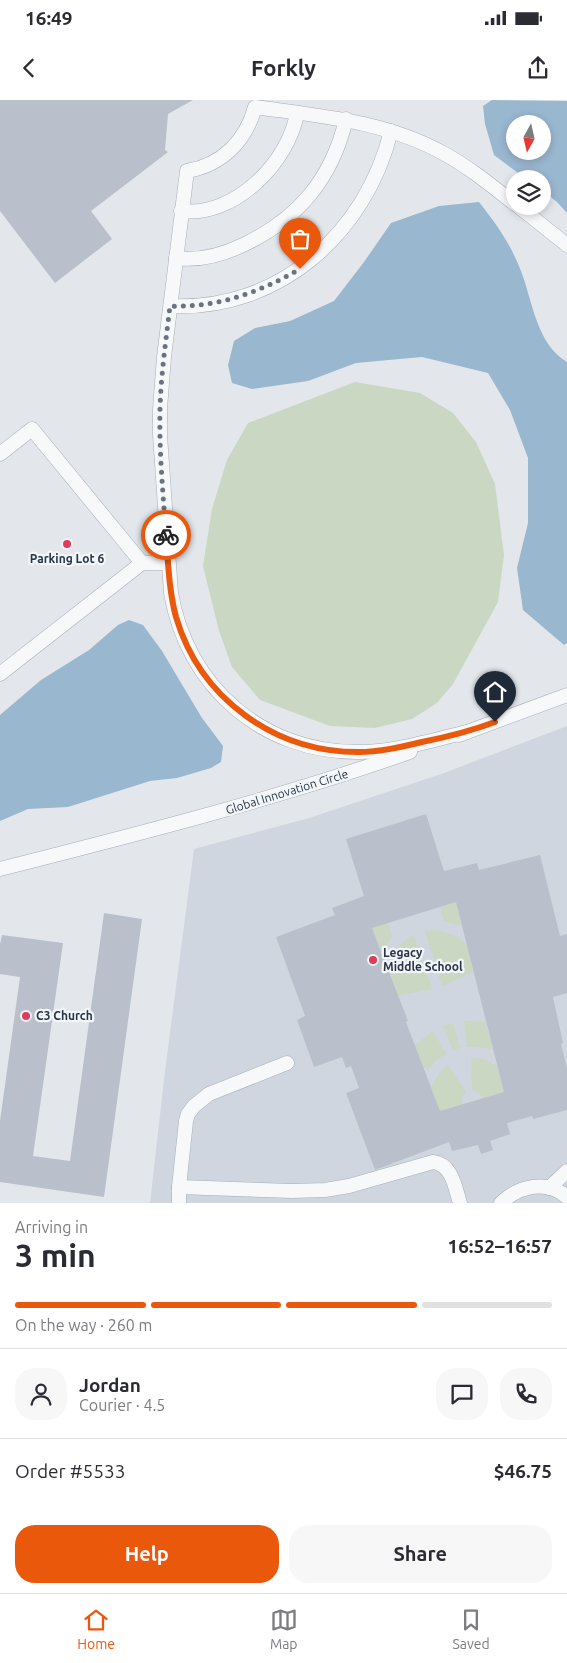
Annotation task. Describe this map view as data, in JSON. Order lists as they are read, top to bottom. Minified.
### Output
{"streets":{"lane":["Global Innovation Circle"]},"places":["Parking Lot 6","Legacy Middle School","C3 Church"],"north":"bottom","page":{"status":"16:49","header":"Forkly","heading":["3 min","Arriving in","16:52–16:57"],"panel":["Jordan","Courier · 4.5","Order #5533","$46.75"],"bar":"On the way · 260 m","buttons":["Help","Share"],"tabs":["Home","Map","Saved"]}}
